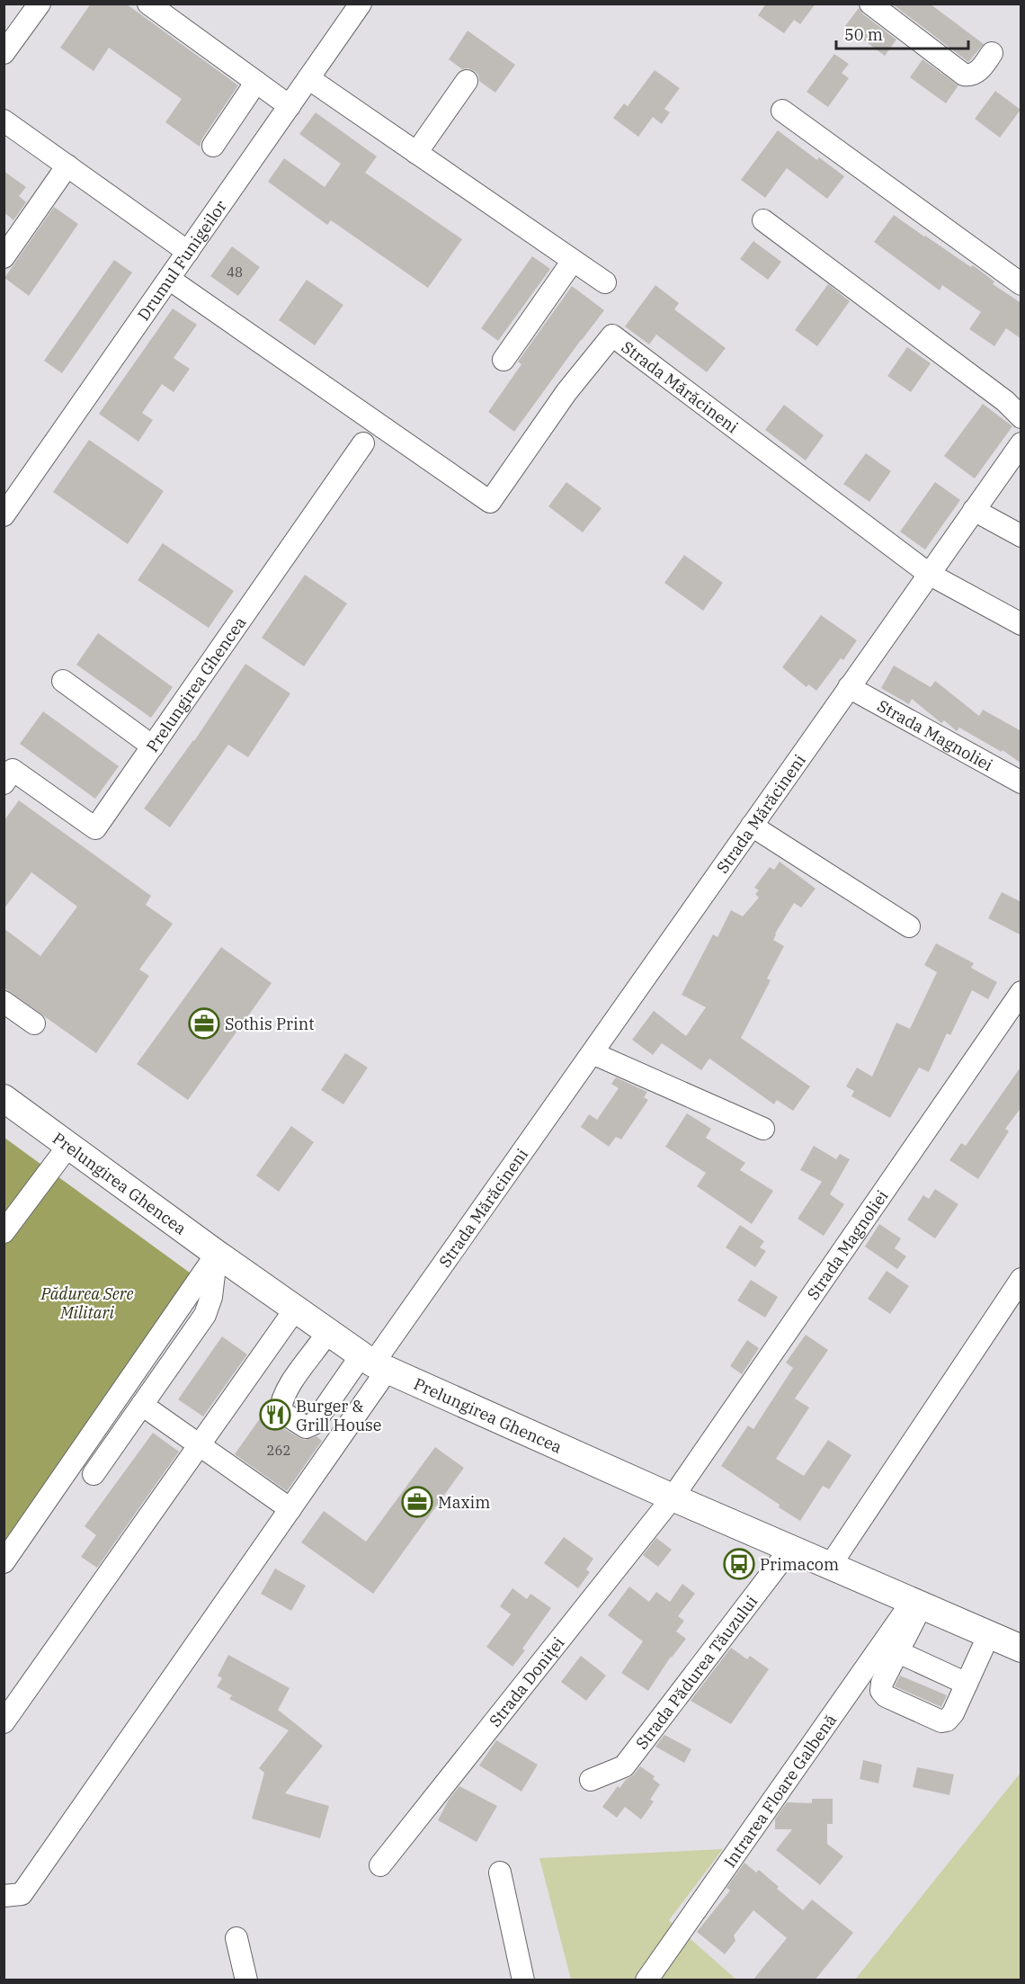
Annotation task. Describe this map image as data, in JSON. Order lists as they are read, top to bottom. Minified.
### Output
{"streets":{"main road":["Prelungirea Ghencea"],"street":["Drumul Funigeilor","Strada Mărăcineni","Strada Magnoliei","Strada Pădurea Tăuzului","Strada Doniței","Intrarea Floare Galbenă"]},"crossings":[["Drumul Funigeilor","Strada Mărăcineni"],["Strada Mărăcineni","Prelungirea Ghencea"],["Strada Mărăcineni","Strada Magnoliei"],["Prelungirea Ghencea","Strada Magnoliei"],["Prelungirea Ghencea","Strada Pădurea Tăuzului"],["Prelungirea Ghencea","Strada Doniței"],["Prelungirea Ghencea","Intrarea Floare Galbenă"],["Strada Magnoliei","Strada Doniței"]],"parks":["Pădurea Sere Militari"],"places":{"office":["Sothis Print","Maxim"],"restaurant":["Burger & Grill House"],"bus stop":["Primacom"]},"house_numbers":["48","262"],"scale_bar":"50 m"}
